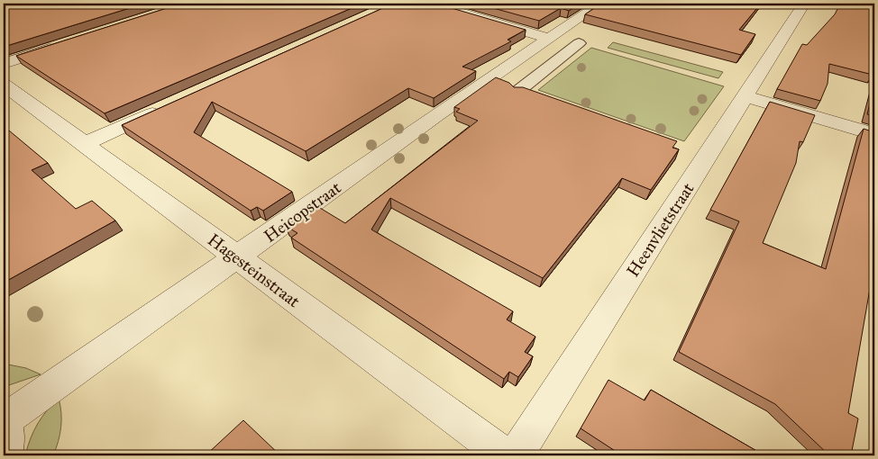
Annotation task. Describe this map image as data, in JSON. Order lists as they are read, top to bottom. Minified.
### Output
{"streets":{"street":["Heicopstraat","Heenvlietstraat","Hagesteinstraat"]},"crossings":[["Heicopstraat","Hagesteinstraat"]]}
